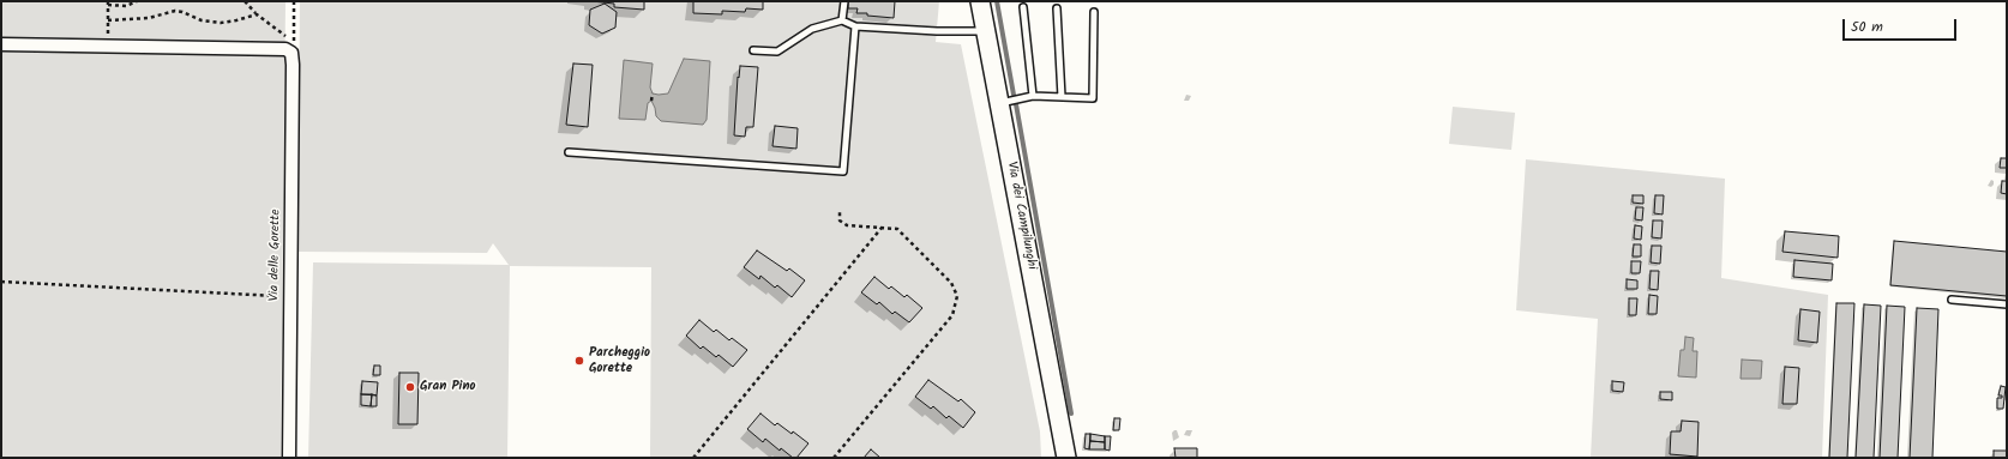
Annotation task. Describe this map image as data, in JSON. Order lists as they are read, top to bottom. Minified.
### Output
{"streets":{"street":["Via dei Campilunghi","Via delle Gorette"]},"places":["Parcheggio Gorette","Gran Pino"],"scale_bar":"50 m"}
